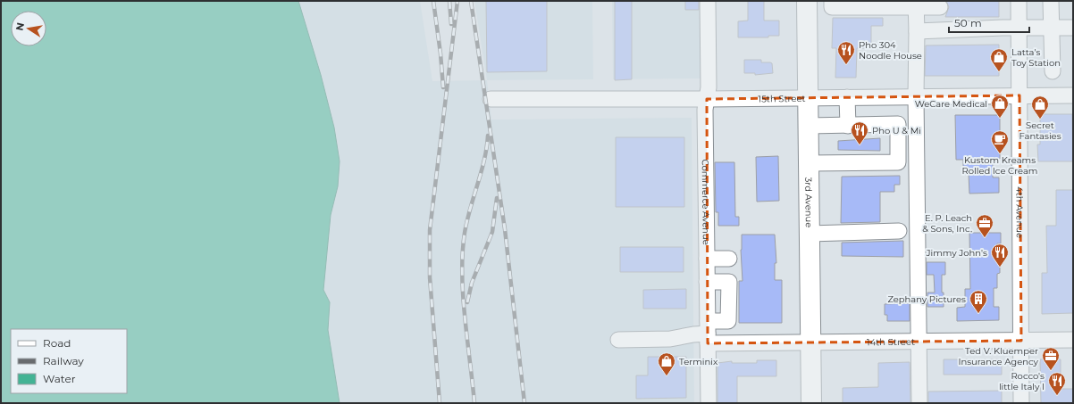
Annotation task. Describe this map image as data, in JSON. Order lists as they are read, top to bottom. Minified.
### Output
{"streets":{"main road":["3rd Avenue"],"street":["15th Street","Commerce Avenue","4th Avenue","14th Street"]},"crossings":[["15th Street","Commerce Avenue"],["15th Street","3rd Avenue"],["15th Street","4th Avenue"],["Commerce Avenue","14th Street"],["3rd Avenue","14th Street"],["4th Avenue","14th Street"]],"places":{"restaurant":["Pho 304 Noodle House","Pho U & Mi","Jimmy John's","Rocco's little Italy I"],"shop":["Latta's Toy Station","WeCare Medical","Secret Fantasies","Terminix"],"cafe":["Kustom Kreams Rolled Ice Cream"],"office":["E. P. Leach & Sons, Inc.","Ted V. Kluemper Insurance Agency"],"building":["Zephany Pictures"]},"legend":["Road","Railway","Water"],"scale_bar":"50 m","north":"left"}
